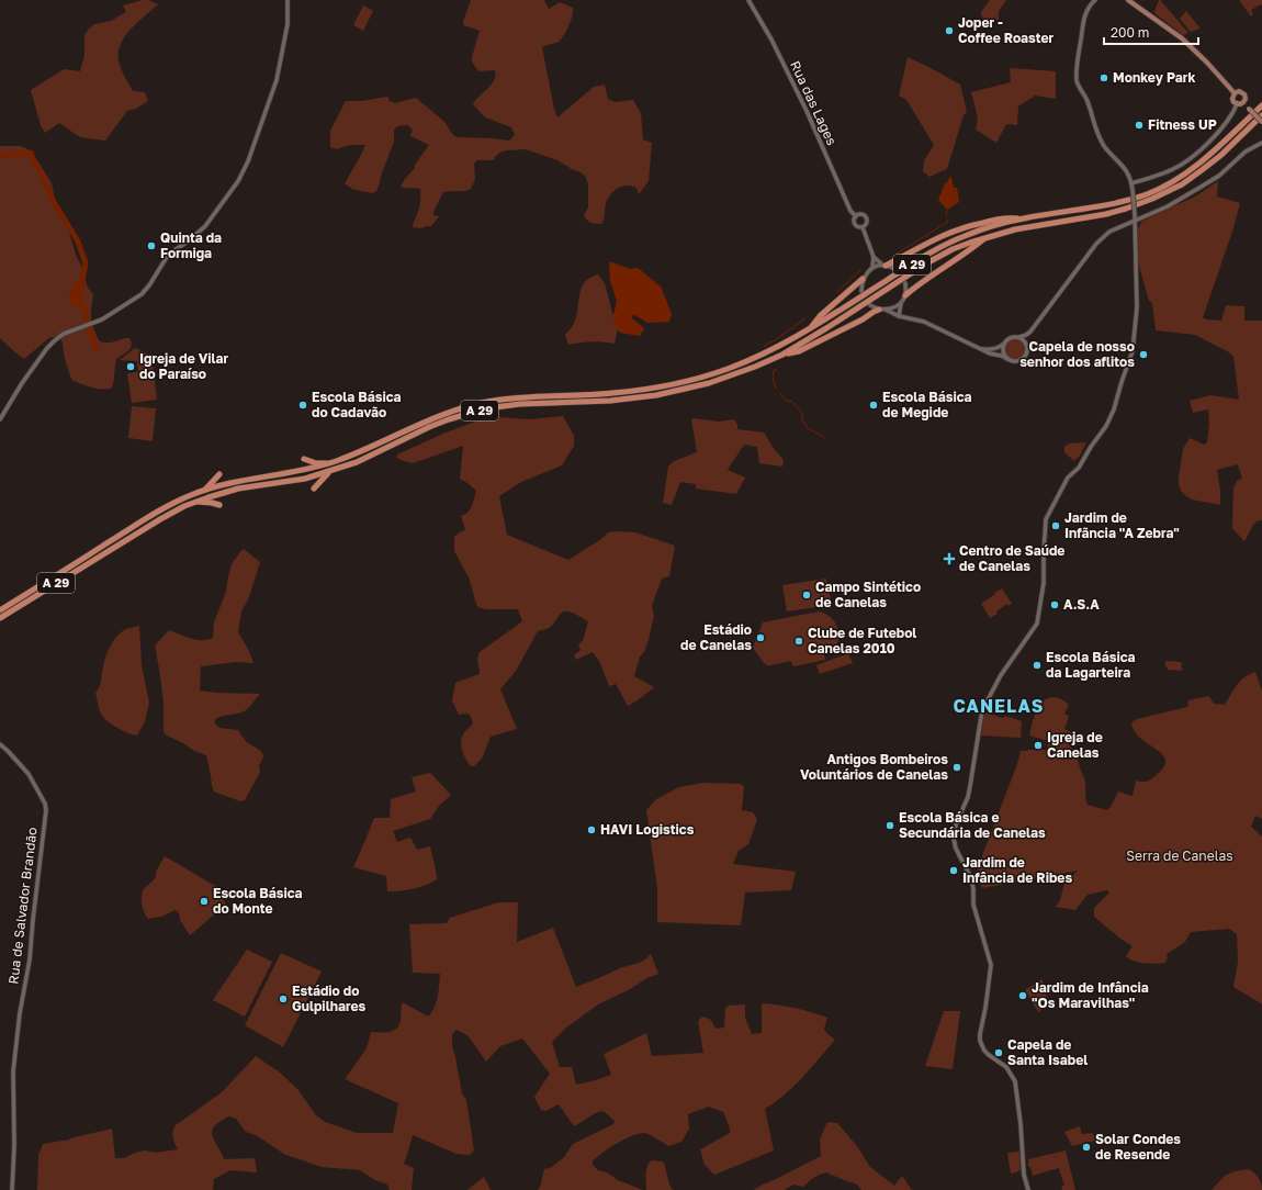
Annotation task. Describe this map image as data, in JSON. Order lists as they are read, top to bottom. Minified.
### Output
{"streets":{"highway":["A 29"],"main road":["Rua das Lages","Rua de Salvador Brandão"]},"districts":["CANELAS"],"parks":["Serra de Canelas"],"places":{"other":["Joper - Coffee Roaster","Monkey Park","Fitness UP","Quinta da Formiga","Capela de nosso senhor dos aflitos","Igreja de Vilar do Paraíso","Escola Básica do Cadavão","Escola Básica de Megide","Jardim de Infãncia \"A Zebra\"","Campo Sintético de Canelas","A.S.A","Estádio de Canelas","Clube de Futebol Canelas 2010","Escola Básica da Lagarteira","Igreja de Canelas","Antigos Bombeiros Voluntários de Canelas","Escola Básica e Secundária de Canelas","HAVI Logistics","Jardim de Infância de Ribes","Escola Básica do Monte","Jardim de Infância \"Os Maravilhas\"","Estádio do Gulpilhares","Capela de Santa Isabel","Solar Condes de Resende"],"health":["Centro de Saúde de Canelas"]},"scale_bar":"200 m"}
